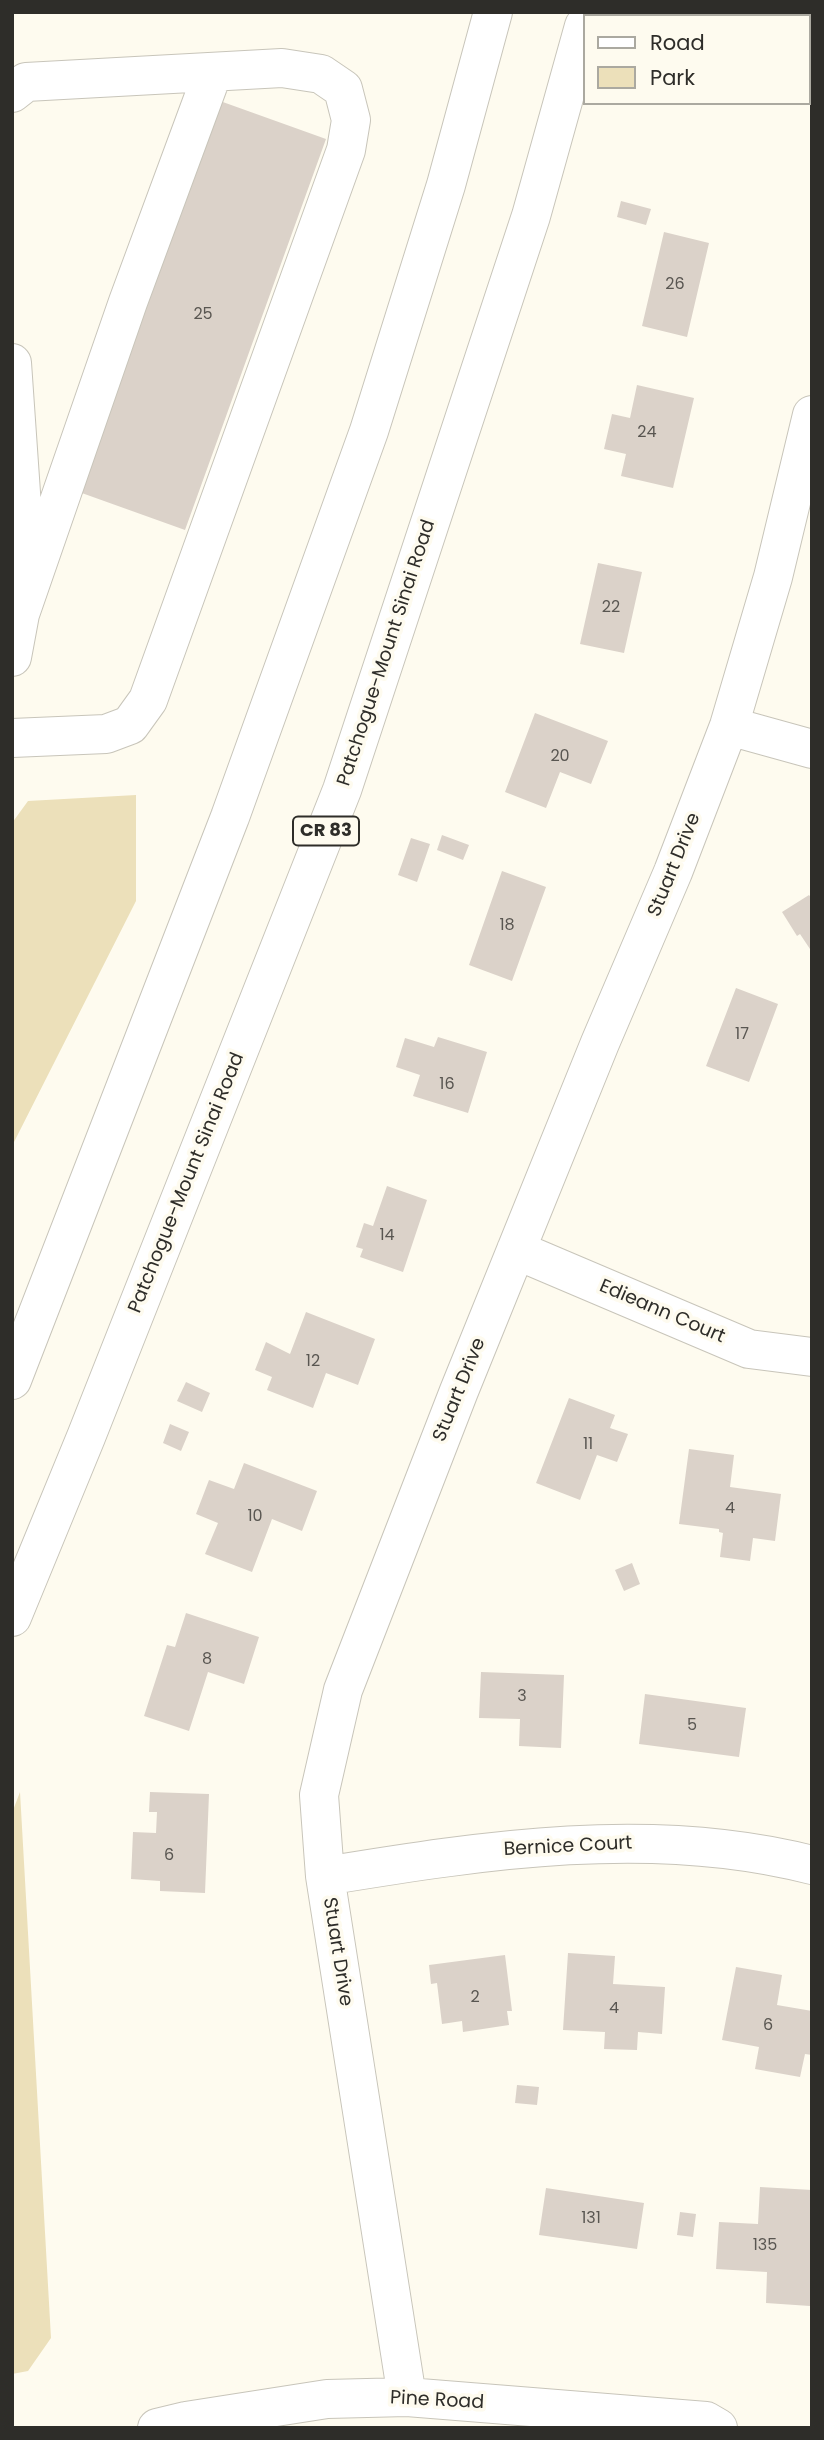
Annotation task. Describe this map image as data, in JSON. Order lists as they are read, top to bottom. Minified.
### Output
{"streets":{"main road":["Patchogue-Mount Sinai Road","CR 83","Stuart Drive","Edieann Court","Bernice Court","Pine Road"]},"crossings":[["Stuart Drive","Edieann Court"],["Stuart Drive","Bernice Court"],["Stuart Drive","Pine Road"]],"house_numbers":["26","25","24","22","20","18","17","16","14","12","11","4","10","8","3","5","6","2","4","6","131","135"],"legend":["Road","Park"]}
